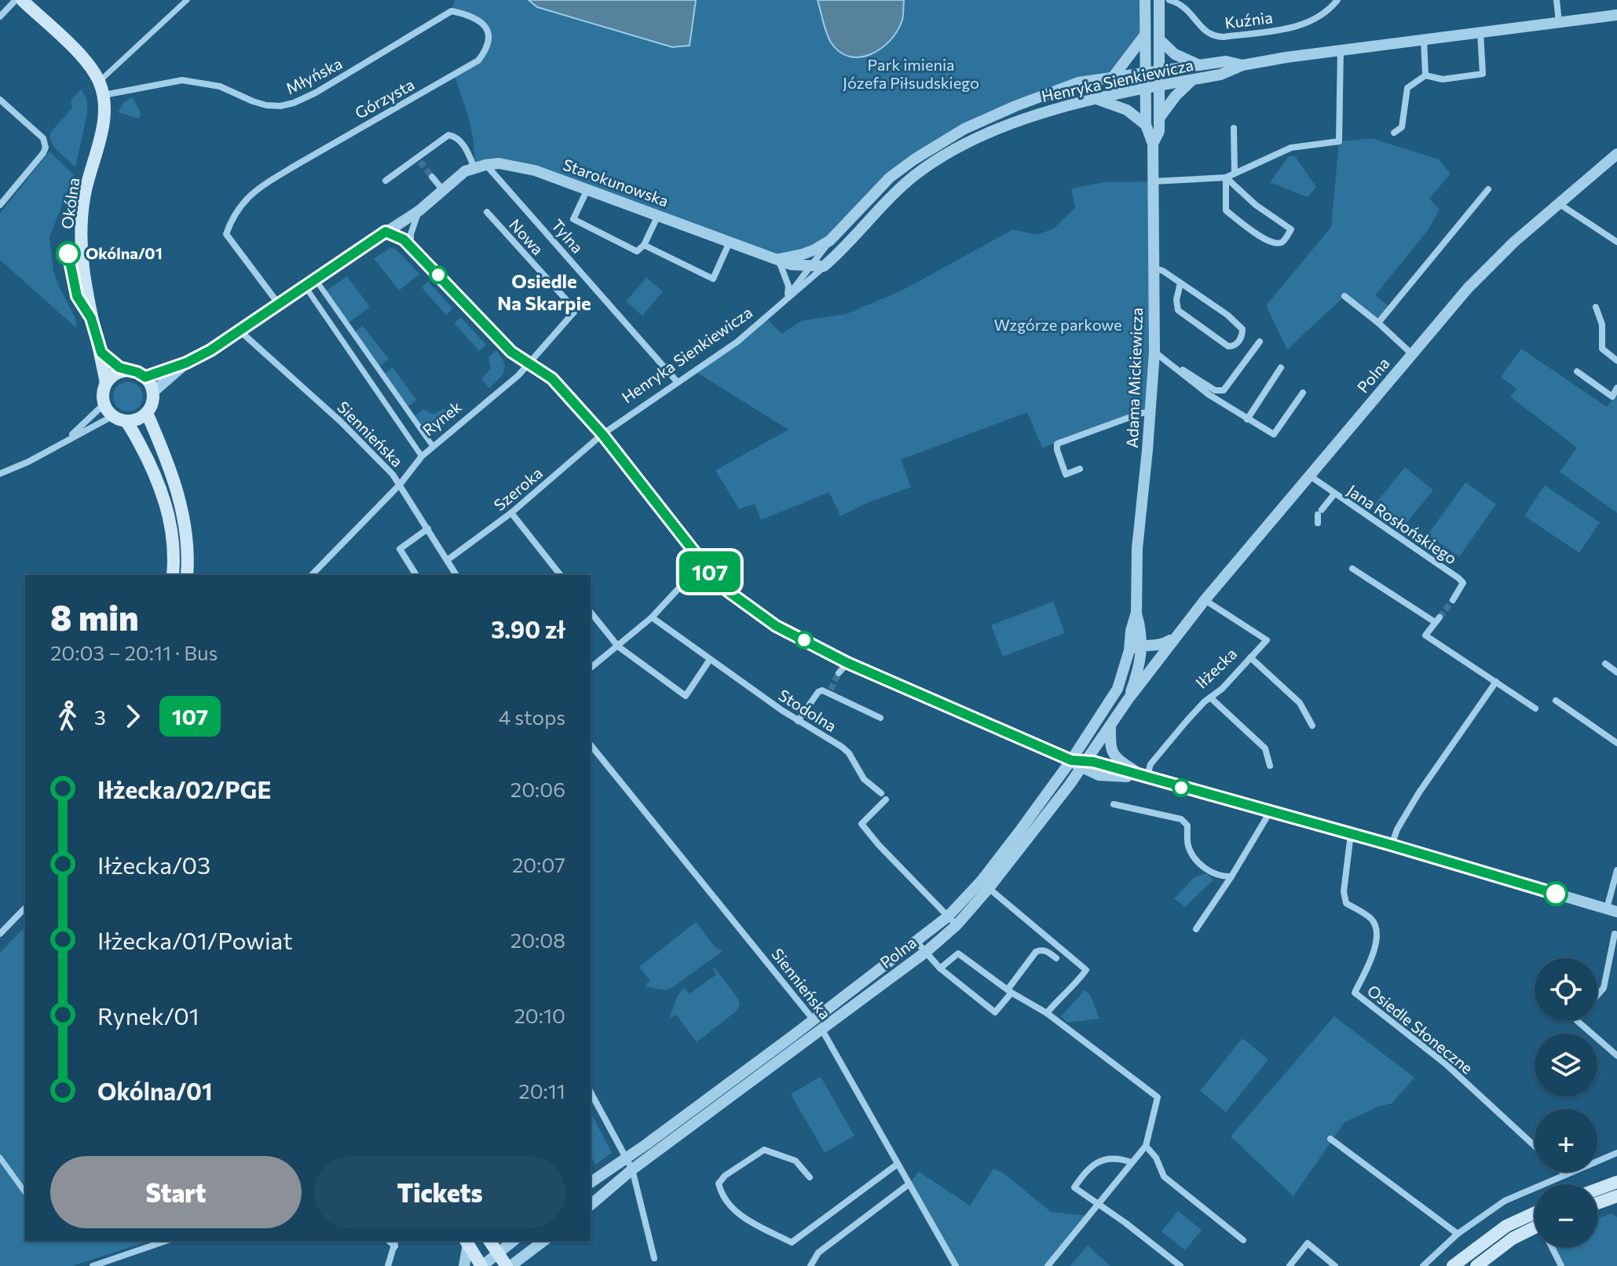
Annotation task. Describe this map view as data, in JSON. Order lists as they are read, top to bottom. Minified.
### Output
{"streets":{"main road":["Okólna"],"street":["Kuźnia","Młyńska","Henryka Sienkiewicza","Górzysta","Starokunowska","Tylna","Nowa","Polna","Adama Mickiewicza","Rynek","Siennieńska","Szeroka","Jana Rosłońskiego","Iłżecka","Stodolna","Osiedle Słoneczne"]},"crossings":[["Młyńska","Górzysta"],["Młyńska","Okólna"],["Henryka Sienkiewicza","Tylna"],["Henryka Sienkiewicza","Adama Mickiewicza"],["Henryka Sienkiewicza","Szeroka"],["Starokunowska","Tylna"],["Nowa","Rynek"],["Polna","Adama Mickiewicza"],["Polna","Siennieńska"],["Polna","Jana Rosłońskiego"],["Polna","Iłżecka"],["Polna","Stodolna"],["Siennieńska","Szeroka"]],"districts":["Osiedle Na Skarpie"],"parks":["Park imienia Józefa Piłsudskiego","Wzgórze parkowe"],"places":["Okólna/01"],"lines":["bus line 107"],"page":{"on_map":"107","heading":["8 min","20:03 – 20:11 · Bus","3.90 zł"],"legs":["3","107","4 stops"],"list":[{"name":"Iłżecka/02/PGE","value":"20:06"},{"name":"Iłżecka/03","value":"20:07"},{"name":"Iłżecka/01/Powiat","value":"20:08"},{"name":"Rynek/01","value":"20:10"},{"name":"Okólna/01","value":"20:11"}],"map_buttons":["+","−"],"buttons":["Start","Tickets"]}}
